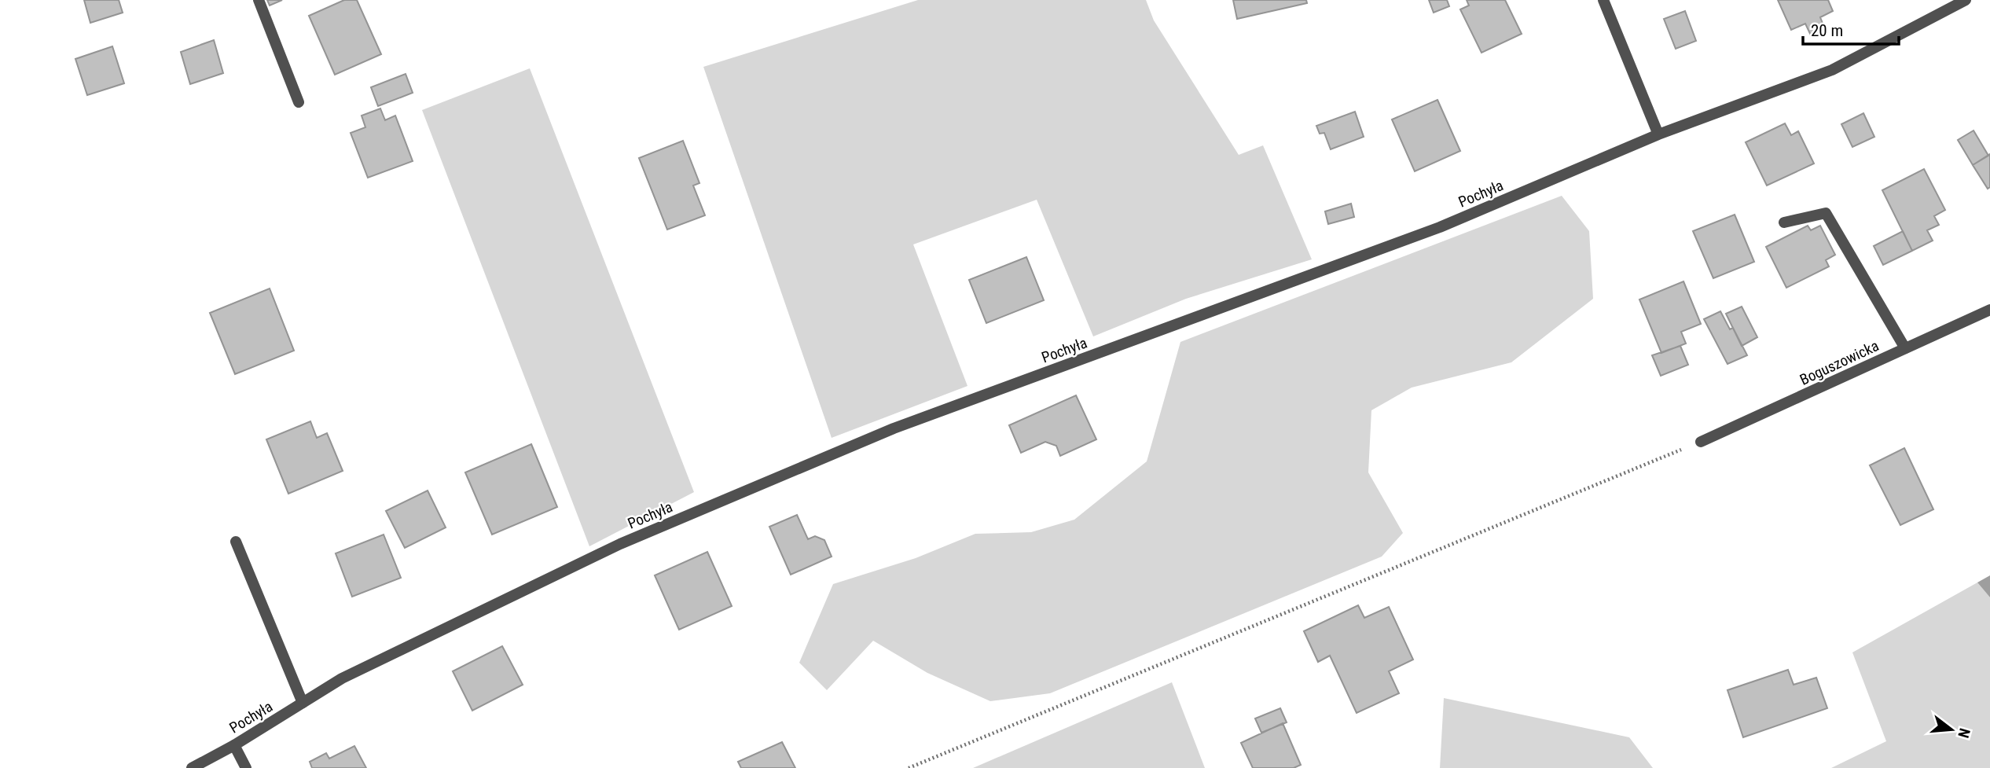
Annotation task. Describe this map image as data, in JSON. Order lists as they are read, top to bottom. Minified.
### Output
{"streets":{"street":["Pochyła","Boguszowicka"]},"scale_bar":"20 m","north":"right"}
